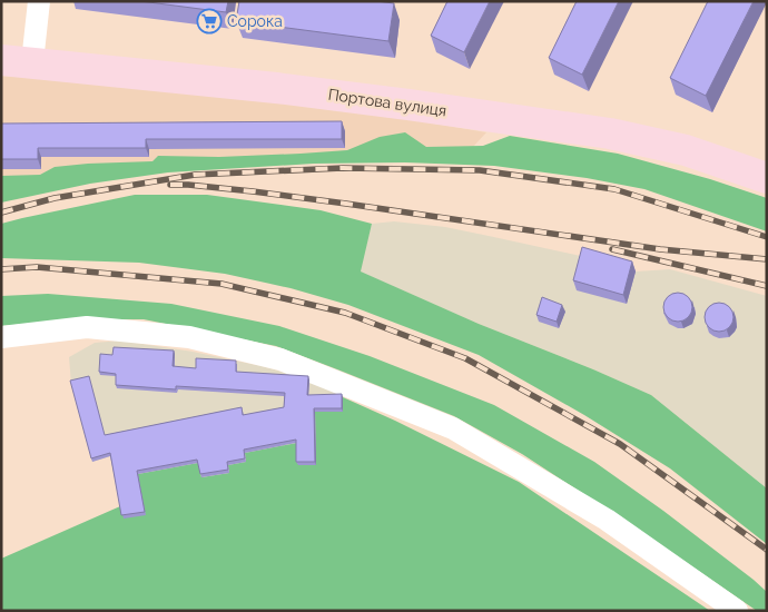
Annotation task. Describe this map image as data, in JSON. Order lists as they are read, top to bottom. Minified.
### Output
{"streets":{"main road":["Портова вулиця"]},"places":{"supermarket":["Сорока"]}}
